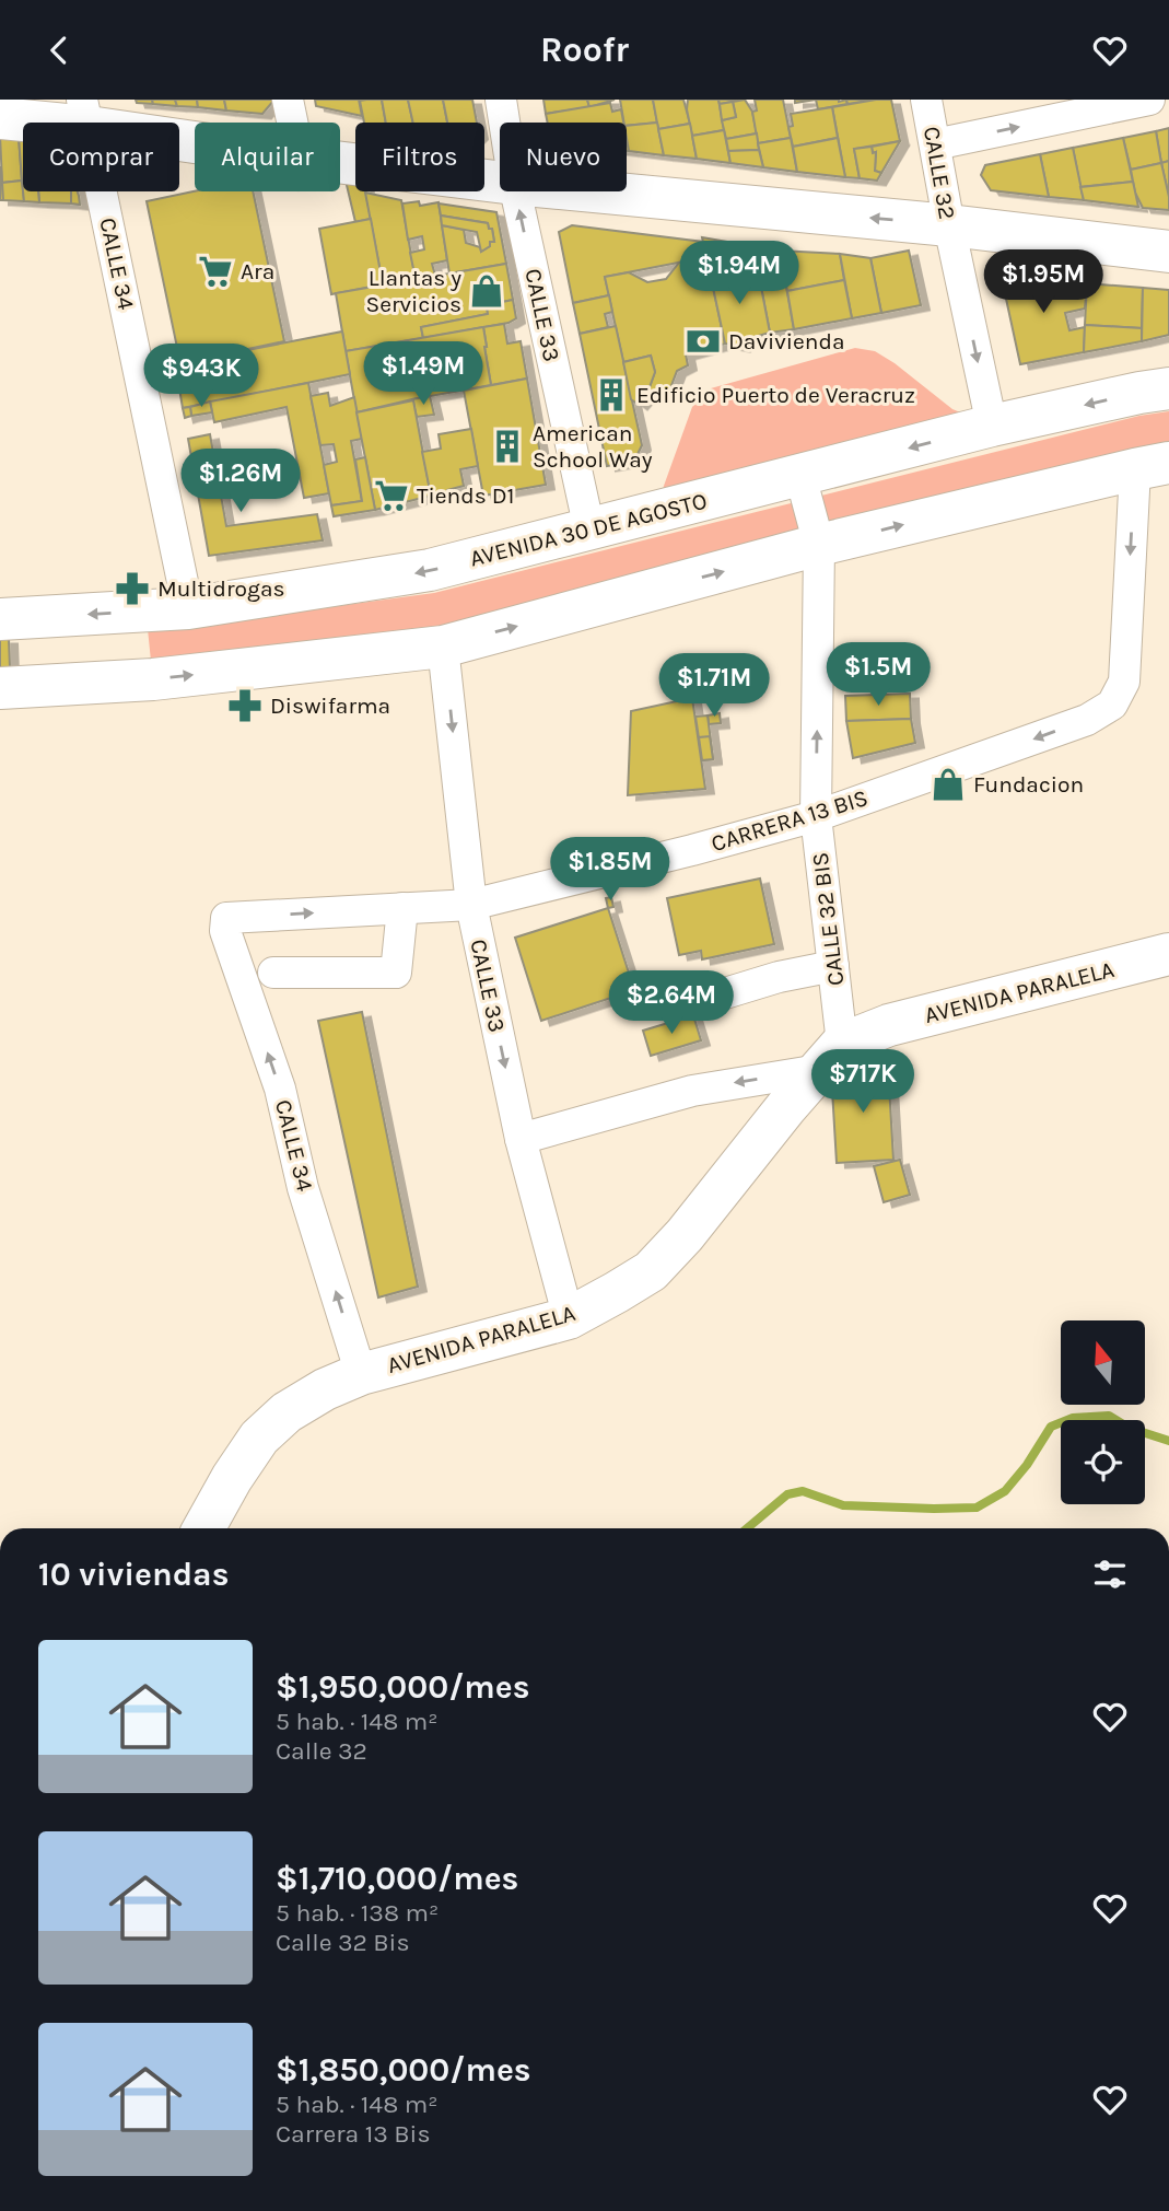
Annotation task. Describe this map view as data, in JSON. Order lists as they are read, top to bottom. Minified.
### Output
{"streets":{"main road":["AVENIDA 30 DE AGOSTO","AVENIDA PARALELA"],"street":["CALLE 32","CALLE 34","CALLE 33","CARRERA 13 BIS","CALLE 32 BIS"]},"crossings":[["CALLE 32","AVENIDA 30 DE AGOSTO"],["CALLE 34","AVENIDA 30 DE AGOSTO"],["CALLE 34","CARRERA 13 BIS"],["CALLE 34","AVENIDA PARALELA"],["CALLE 33","AVENIDA 30 DE AGOSTO"],["CALLE 33","CARRERA 13 BIS"],["CALLE 33","AVENIDA PARALELA"],["AVENIDA 30 DE AGOSTO","CALLE 32 BIS"],["CARRERA 13 BIS","CALLE 32 BIS"],["CALLE 32 BIS","AVENIDA PARALELA"]],"one_way":["CALLE 32","CALLE 34","CALLE 32 BIS"],"places":{"supermarket":["Ara","Tiends D1"],"shop":["Llantas y Servicios","Fundacion"],"bank":["Davivienda"],"building":["Edificio Puerto de Veracruz","American School Way"],"pharmacy":["Multidrogas","Diswifarma"]},"north":"top","page":{"header":"Roofr","chip":["Comprar","Alquilar","Filtros","Nuevo"],"price":["$1.94M","$1.95M","$1.49M","$943K","$1.26M","$1.5M","$1.71M","$1.85M","$2.64M","$717K"],"heading":"10 viviendas","list":[{"name":"$1,950,000/mes","note":"5 hab. · 148 m² · Calle 32"},{"name":"$1,710,000/mes","note":"5 hab. · 138 m² · Calle 32 Bis"},{"name":"$1,850,000/mes","note":"5 hab. · 148 m² · Carrera 13 Bis"}]}}
